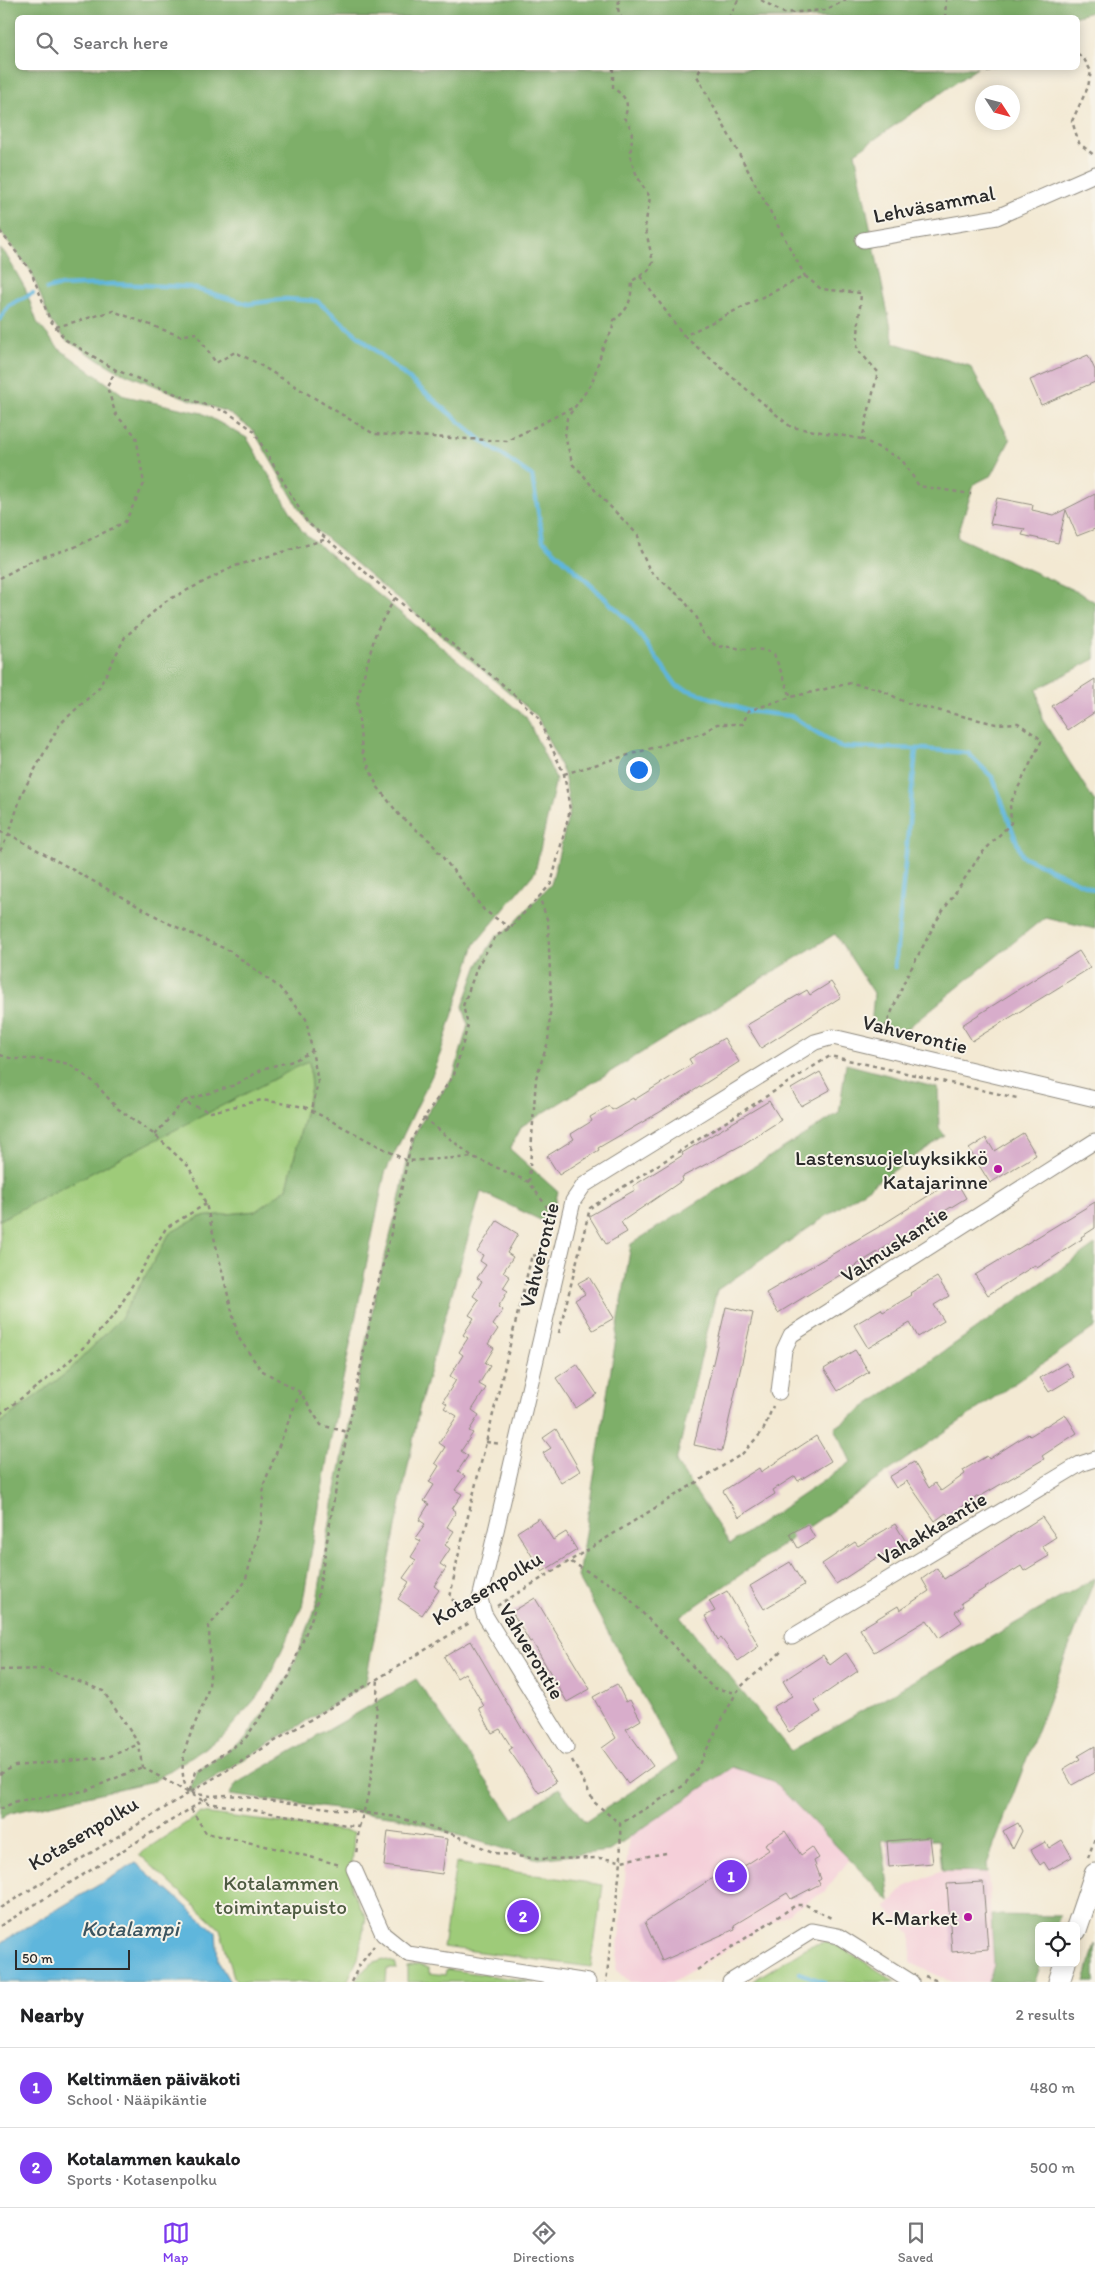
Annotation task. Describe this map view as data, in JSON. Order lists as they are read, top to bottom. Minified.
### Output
{"streets":{"street":["Lehväsammal","Vahverontie","Valmuskantie","Vahakkaantie"],"path":["Kotasenpolku"]},"crossings":[["Vahverontie","Kotasenpolku"],["Valmuskantie","Kotasenpolku"]],"water":["Kotalampi"],"parks":["Kotalammen toimintapuisto"],"places":["Lastensuojeluyksikkö Katajarinne","K-Market"],"scale_bar":"50 m","north":"bottom right","page":{"search":"Search here","pins":["1","2"],"scale":"50 m","heading":["Nearby","2 results"],"list":[{"mark":"1","name":"Keltinmäen päiväkoti","note":"School · Nääpikäntie","value":"480 m"},{"mark":"2","name":"Kotalammen kaukalo","note":"Sports · Kotasenpolku","value":"500 m"}],"nav":["Map","Directions","Saved"]}}
